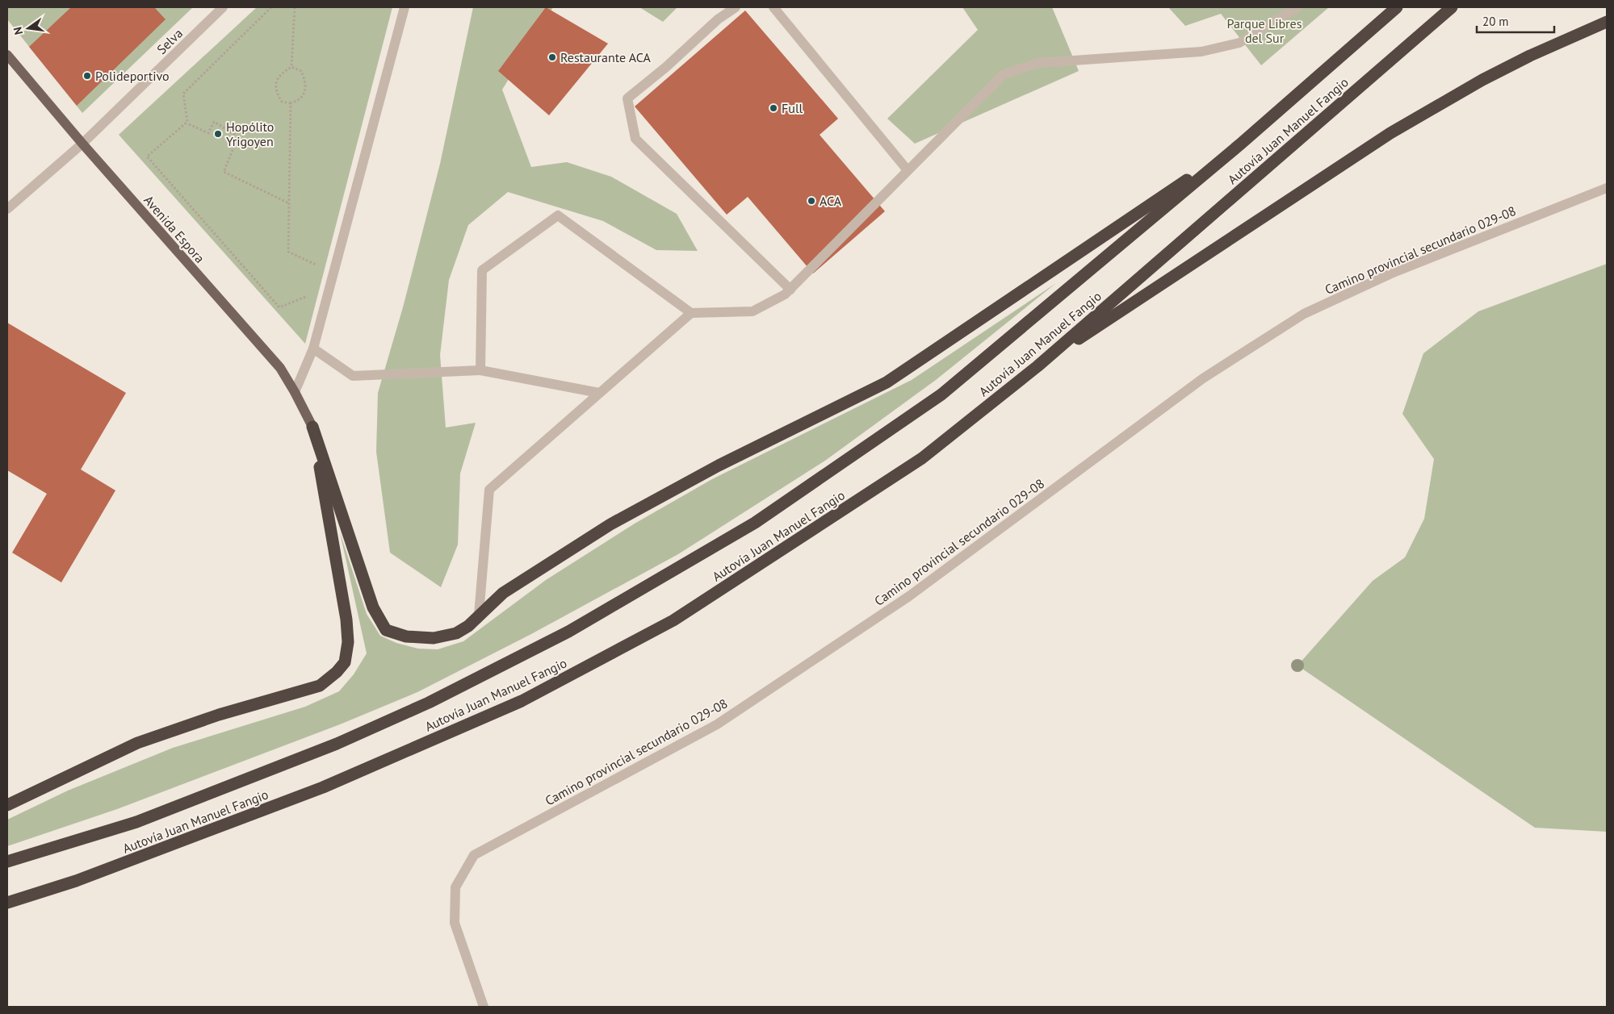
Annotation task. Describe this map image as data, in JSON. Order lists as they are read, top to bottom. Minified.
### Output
{"streets":{"highway":["Autovía Juan Manuel Fangio"],"main road":["Avenida Espora"],"street":["Selva","Camino provincial secundario 029-08"]},"crossings":[["Selva","Avenida Espora"]],"parks":["Parque Libres del Sur"],"places":["Restaurante ACA","Polideportivo","Full","Hopólito Yrigoyen","ACA"],"scale_bar":"20 m","north":"left"}
